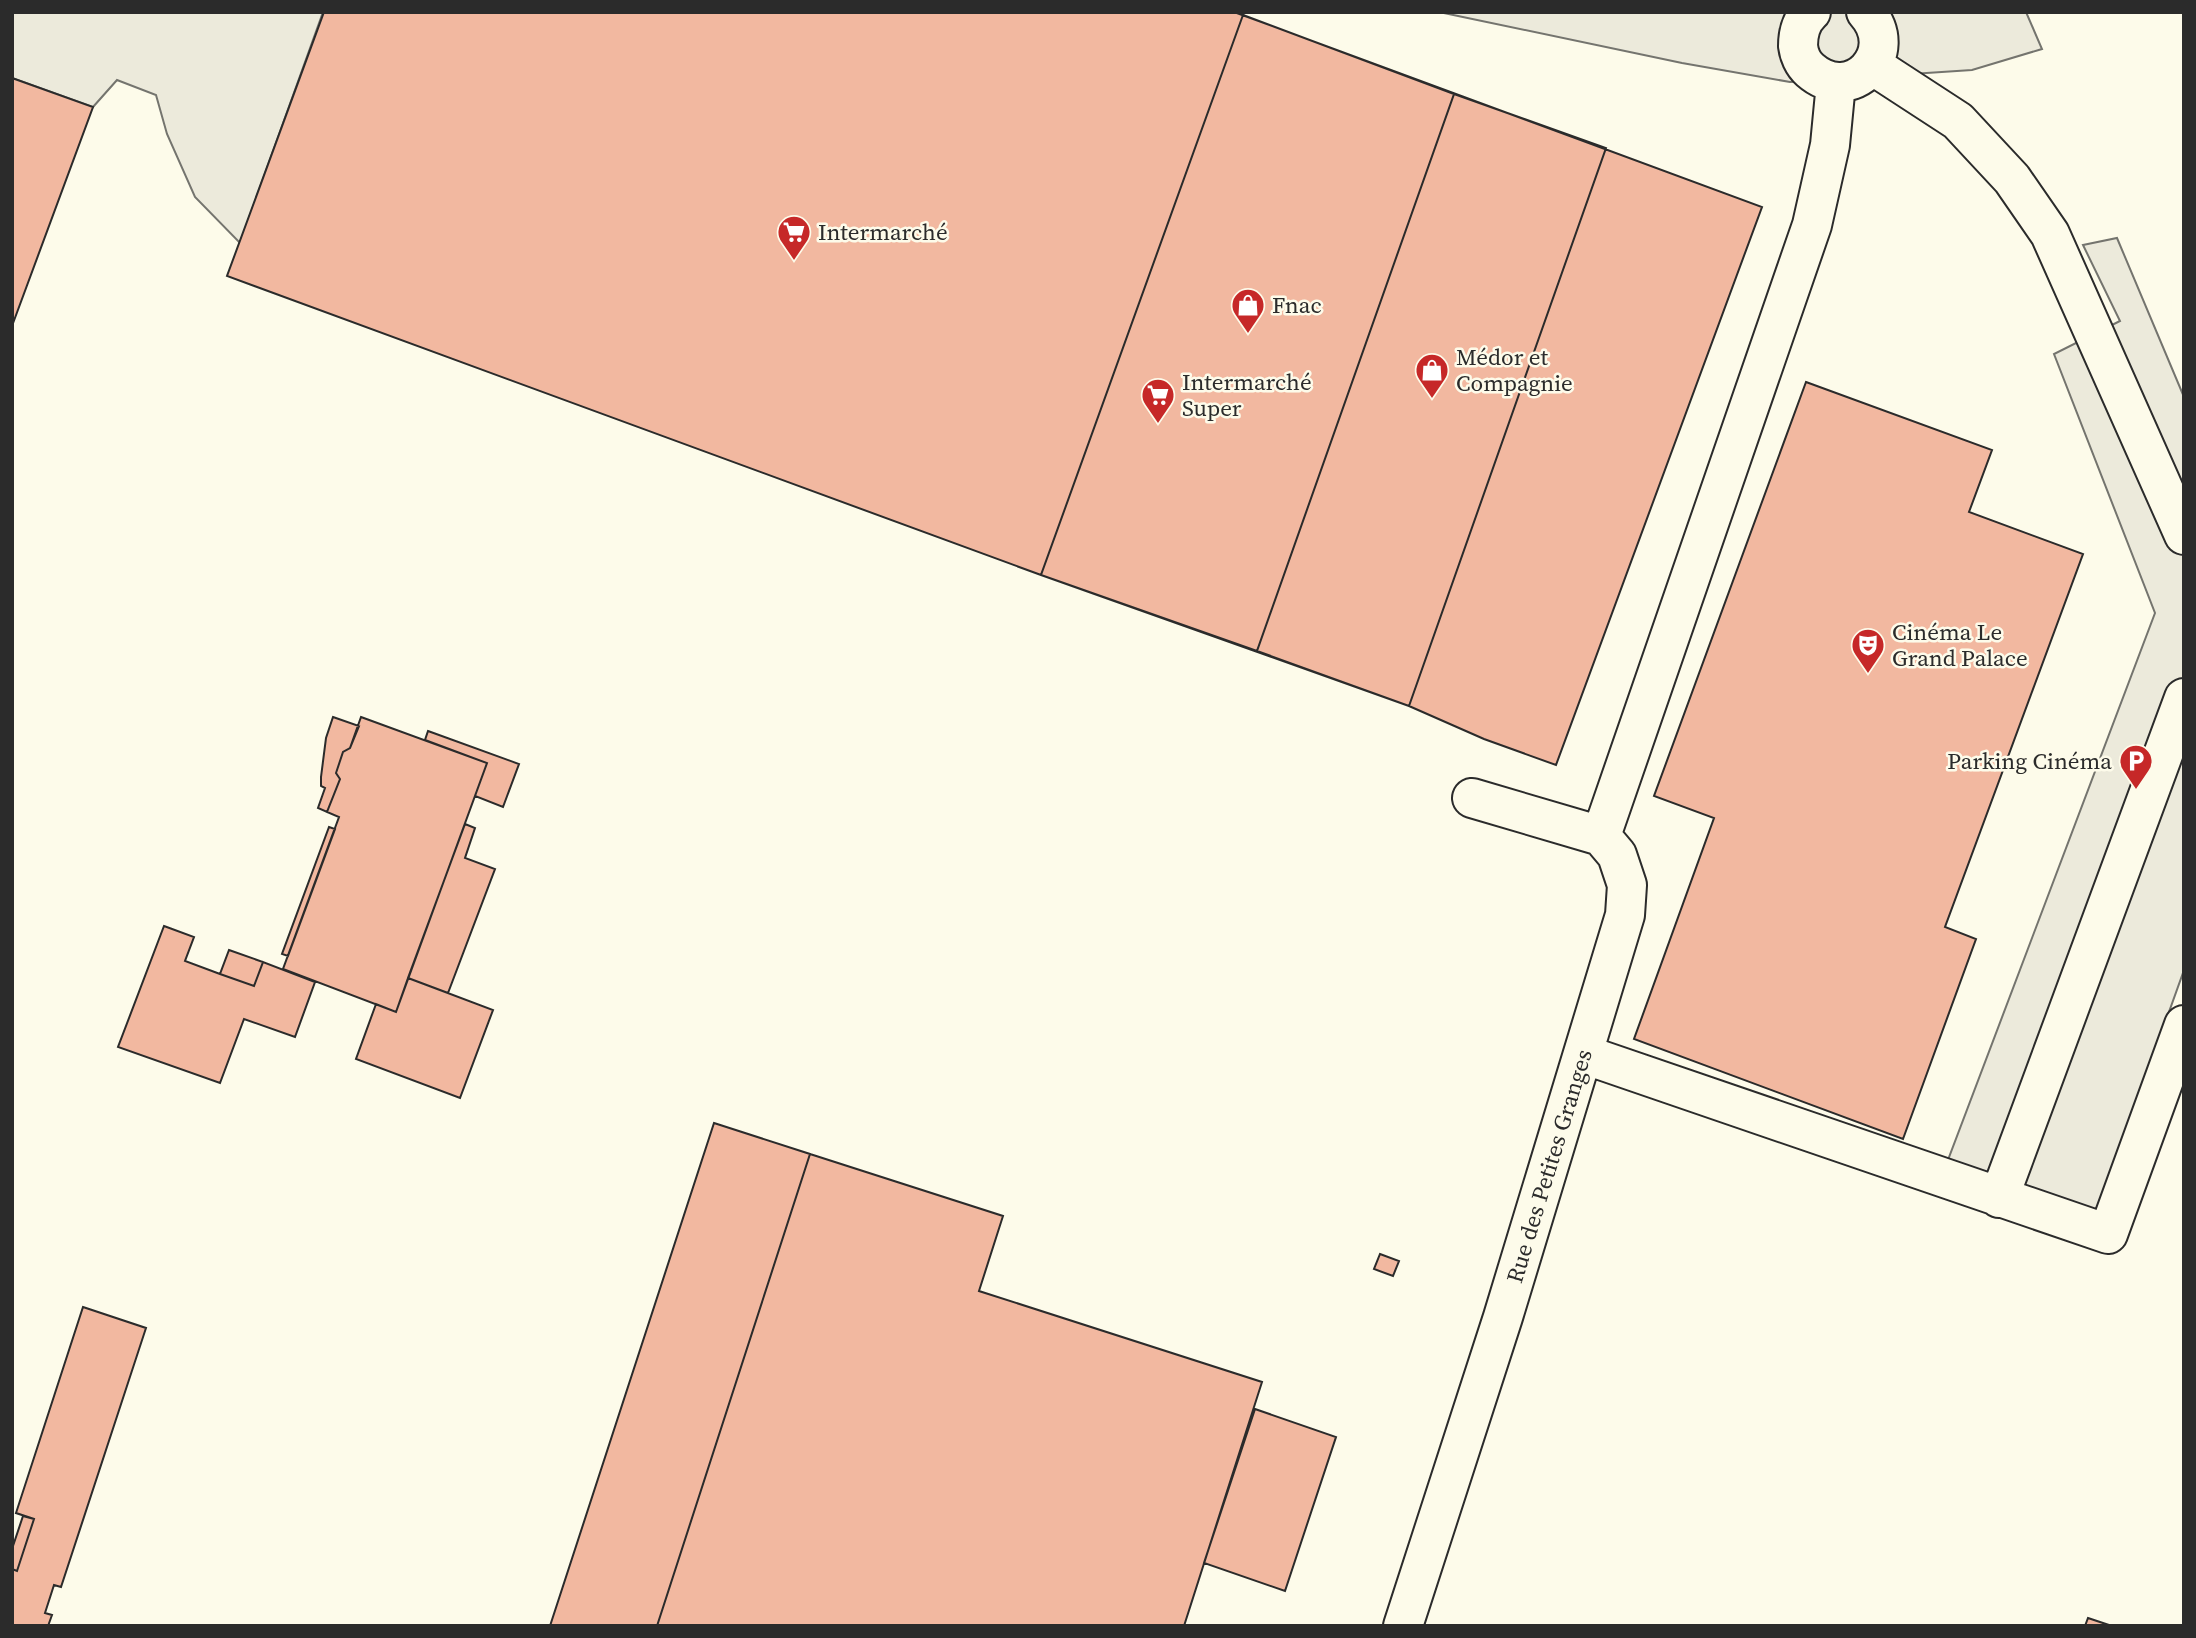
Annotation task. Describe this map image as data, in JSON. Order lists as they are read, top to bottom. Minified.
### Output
{"streets":{"street":["Rue des Petites Granges"]},"places":{"supermarket":["Intermarché","Intermarché Super"],"shop":["Fnac","Médor et Compagnie"],"theatre":["Cinéma Le Grand Palace"],"parking":["Parking Cinéma"]}}
